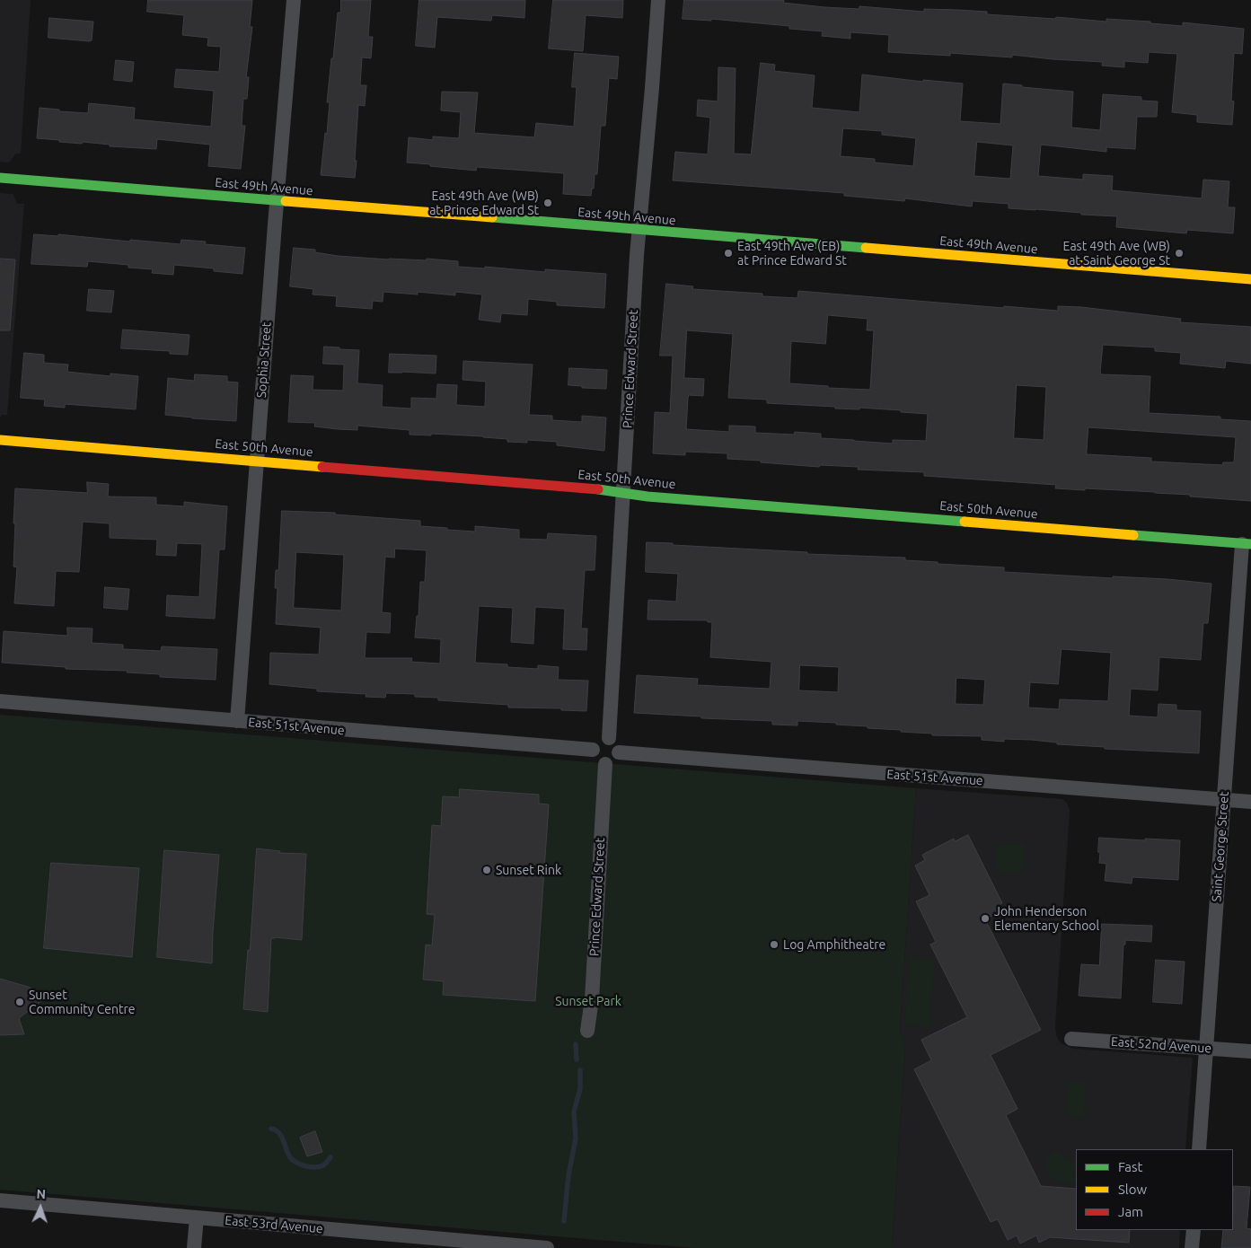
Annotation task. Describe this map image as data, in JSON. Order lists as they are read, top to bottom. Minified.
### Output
{"streets":{"street":["East 49th Avenue","Sophia Street","Prince Edward Street","East 50th Avenue","East 51st Avenue","Saint George Street","East 52nd Avenue","East 53rd Avenue"]},"crossings":[["East 49th Avenue","Sophia Street"],["East 49th Avenue","Prince Edward Street"],["Sophia Street","East 50th Avenue"],["Sophia Street","East 51st Avenue"],["Prince Edward Street","East 50th Avenue"],["Prince Edward Street","East 51st Avenue"],["East 50th Avenue","Saint George Street"],["East 51st Avenue","Saint George Street"],["Saint George Street","East 52nd Avenue"]],"parks":["Sunset Park"],"places":["East 49th Ave (WB) at Prince Edward St","East 49th Ave (EB) at Prince Edward St","East 49th Ave (WB) at Saint George St","Sunset Rink","John Henderson Elementary School","Log Amphitheatre","Sunset Community Centre"],"legend":["Fast","Slow","Jam"],"north":"top"}
